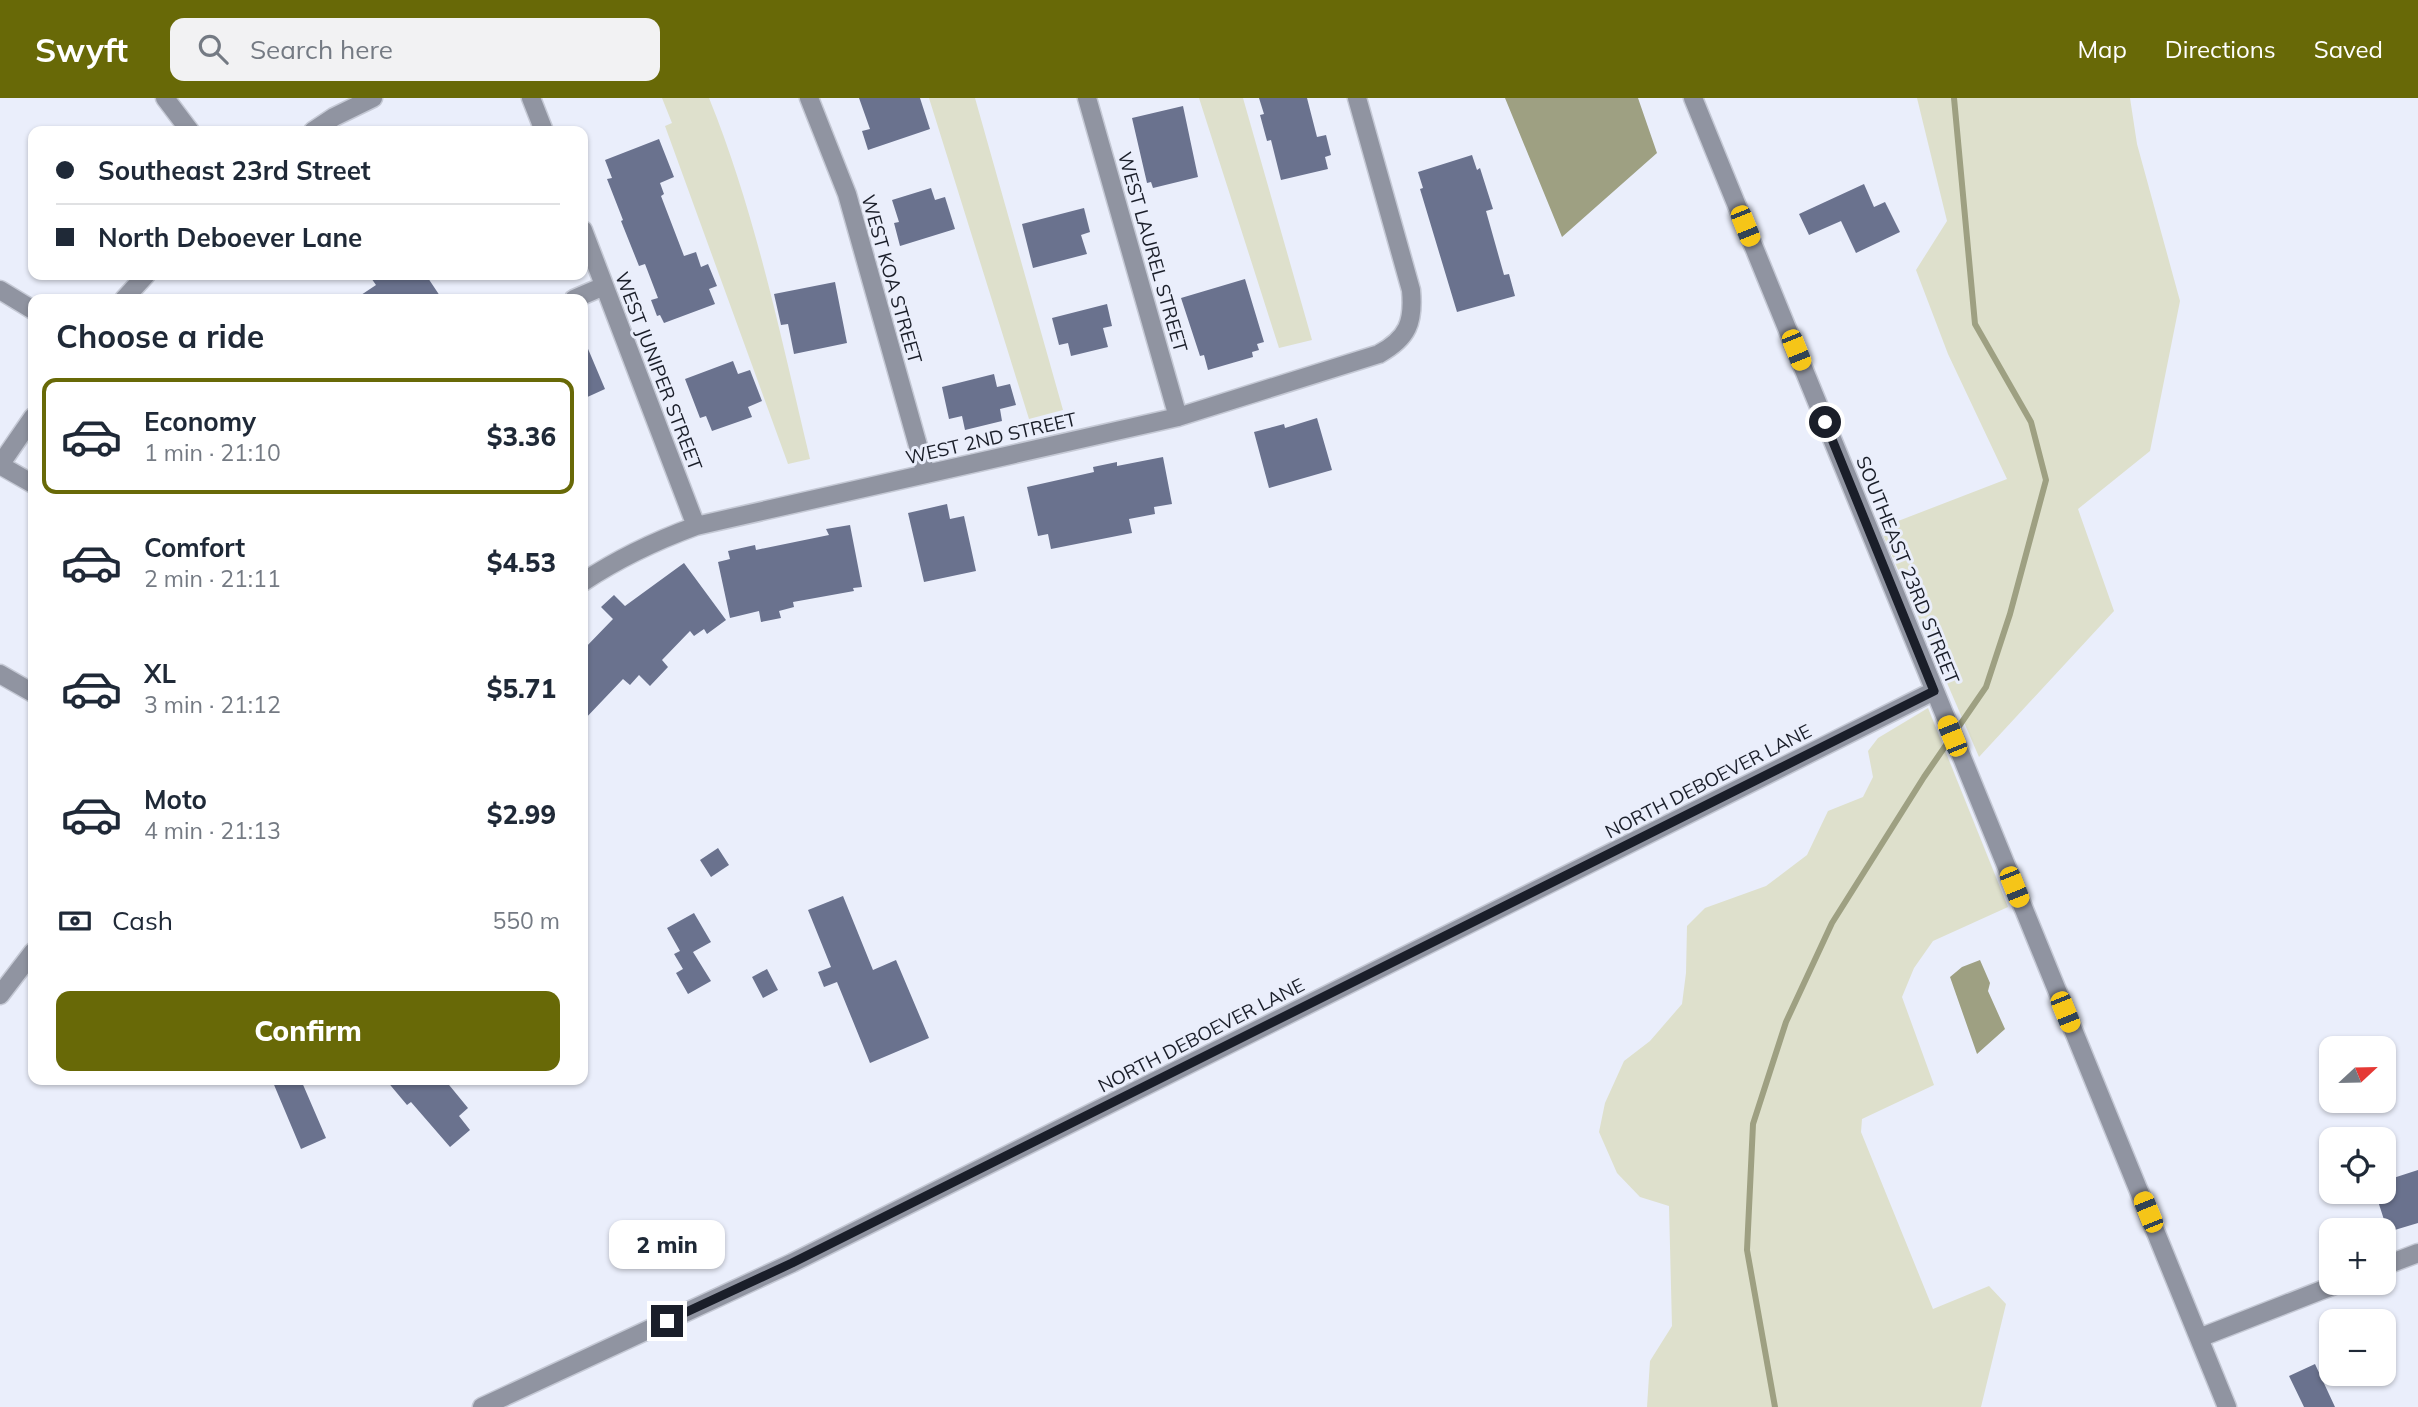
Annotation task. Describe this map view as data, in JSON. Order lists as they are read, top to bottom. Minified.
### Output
{"streets":{"street":["WEST LAUREL STREET","WEST KOA STREET","WEST JUNIPER STREET","WEST 2ND STREET","SOUTHEAST 23RD STREET","NORTH DEBOEVER LANE"]},"crossings":[["WEST LAUREL STREET","WEST 2ND STREET"],["WEST KOA STREET","WEST 2ND STREET"],["WEST JUNIPER STREET","WEST 2ND STREET"],["SOUTHEAST 23RD STREET","NORTH DEBOEVER LANE"]],"north":"right","page":{"header":"Swyft","search":"Search here","nav":["Map","Directions","Saved"],"banner":["Southeast 23rd Street","North Deboever Lane"],"heading":"Choose a ride","list":[{"name":"Economy","note":"1 min · 21:10","value":"$3.36"},{"name":"Comfort","note":"2 min · 21:11","value":"$4.53"},{"name":"XL","note":"3 min · 21:12","value":"$5.71"},{"name":"Moto","note":"4 min · 21:13","value":"$2.99"}],"pay":["Cash","550 m"],"buttons":"Confirm","map_buttons":["+","−"],"bubble":"2 min"}}
